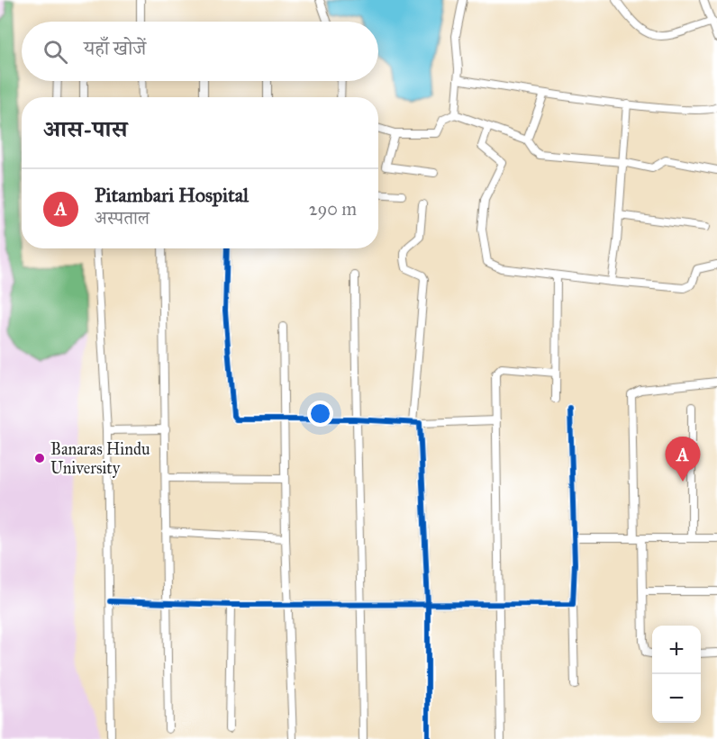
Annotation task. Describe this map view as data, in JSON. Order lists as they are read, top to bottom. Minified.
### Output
{"places":["Banaras Hindu University"],"page":{"search":"यहाँ खोजें","heading":"आस-पास","list":[{"mark":"A","name":"Pitambari Hospital","note":"अस्पताल","value":"290 m"}],"pins":"A","map_buttons":["+","−"]}}
